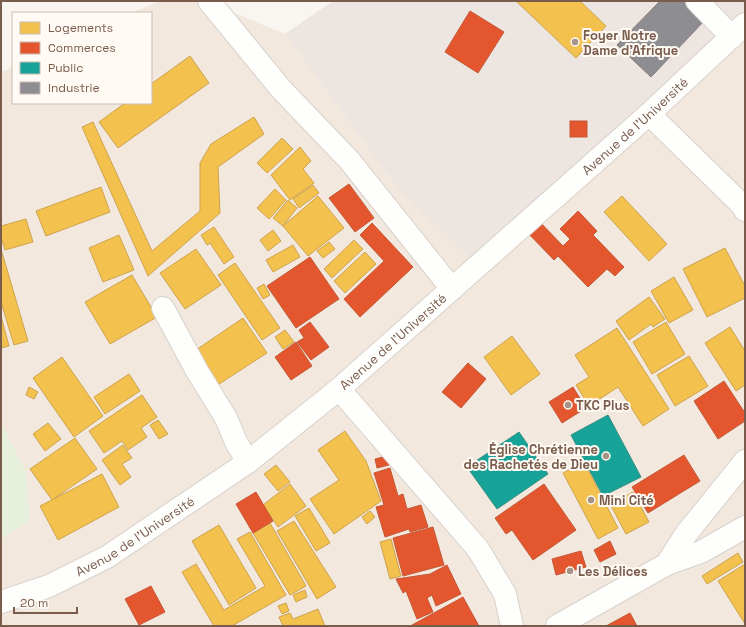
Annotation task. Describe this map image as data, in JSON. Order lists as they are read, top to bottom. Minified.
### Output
{"streets":{"street":["Avenue de l'Université"]},"places":["Foyer Notre Dame d'Afrique","TKC Plus","Église Chrétienne des Rachetés de Dieu","Mini Cité","Les Délices"],"legend":["Logements","Commerces","Public","Industrie"],"scale_bar":"20 m"}
